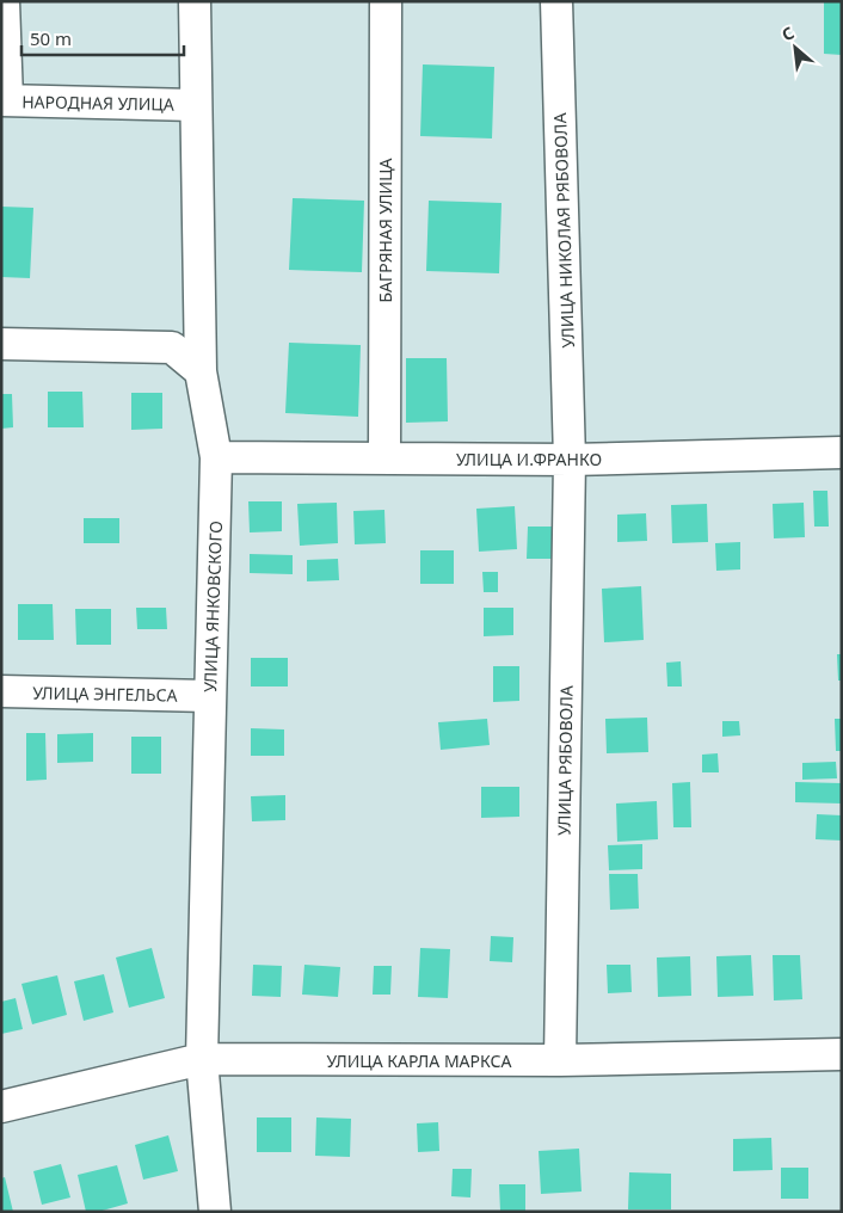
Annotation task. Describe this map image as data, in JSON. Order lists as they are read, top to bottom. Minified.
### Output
{"streets":{"street":["НАРОДНАЯ УЛИЦА","БАГРЯНАЯ УЛИЦА","УЛИЦА НИКОЛАЯ РЯБОВОЛА","УЛИЦА И.ФРАНКО","УЛИЦА ЯНКОВСКОГО","УЛИЦА ЭНГЕЛЬСА","УЛИЦА РЯБОВОЛА","УЛИЦА КАРЛА МАРКСА"]},"crossings":[["НАРОДНАЯ УЛИЦА","УЛИЦА ЯНКОВСКОГО"],["БАГРЯНАЯ УЛИЦА","УЛИЦА И.ФРАНКО"],["УЛИЦА НИКОЛАЯ РЯБОВОЛА","УЛИЦА И.ФРАНКО"],["УЛИЦА НИКОЛАЯ РЯБОВОЛА","УЛИЦА РЯБОВОЛА"],["УЛИЦА И.ФРАНКО","УЛИЦА ЯНКОВСКОГО"],["УЛИЦА И.ФРАНКО","УЛИЦА РЯБОВОЛА"],["УЛИЦА ЯНКОВСКОГО","УЛИЦА ЭНГЕЛЬСА"],["УЛИЦА ЯНКОВСКОГО","УЛИЦА КАРЛА МАРКСА"],["УЛИЦА РЯБОВОЛА","УЛИЦА КАРЛА МАРКСА"]],"scale_bar":"50 m","north":"top left"}
